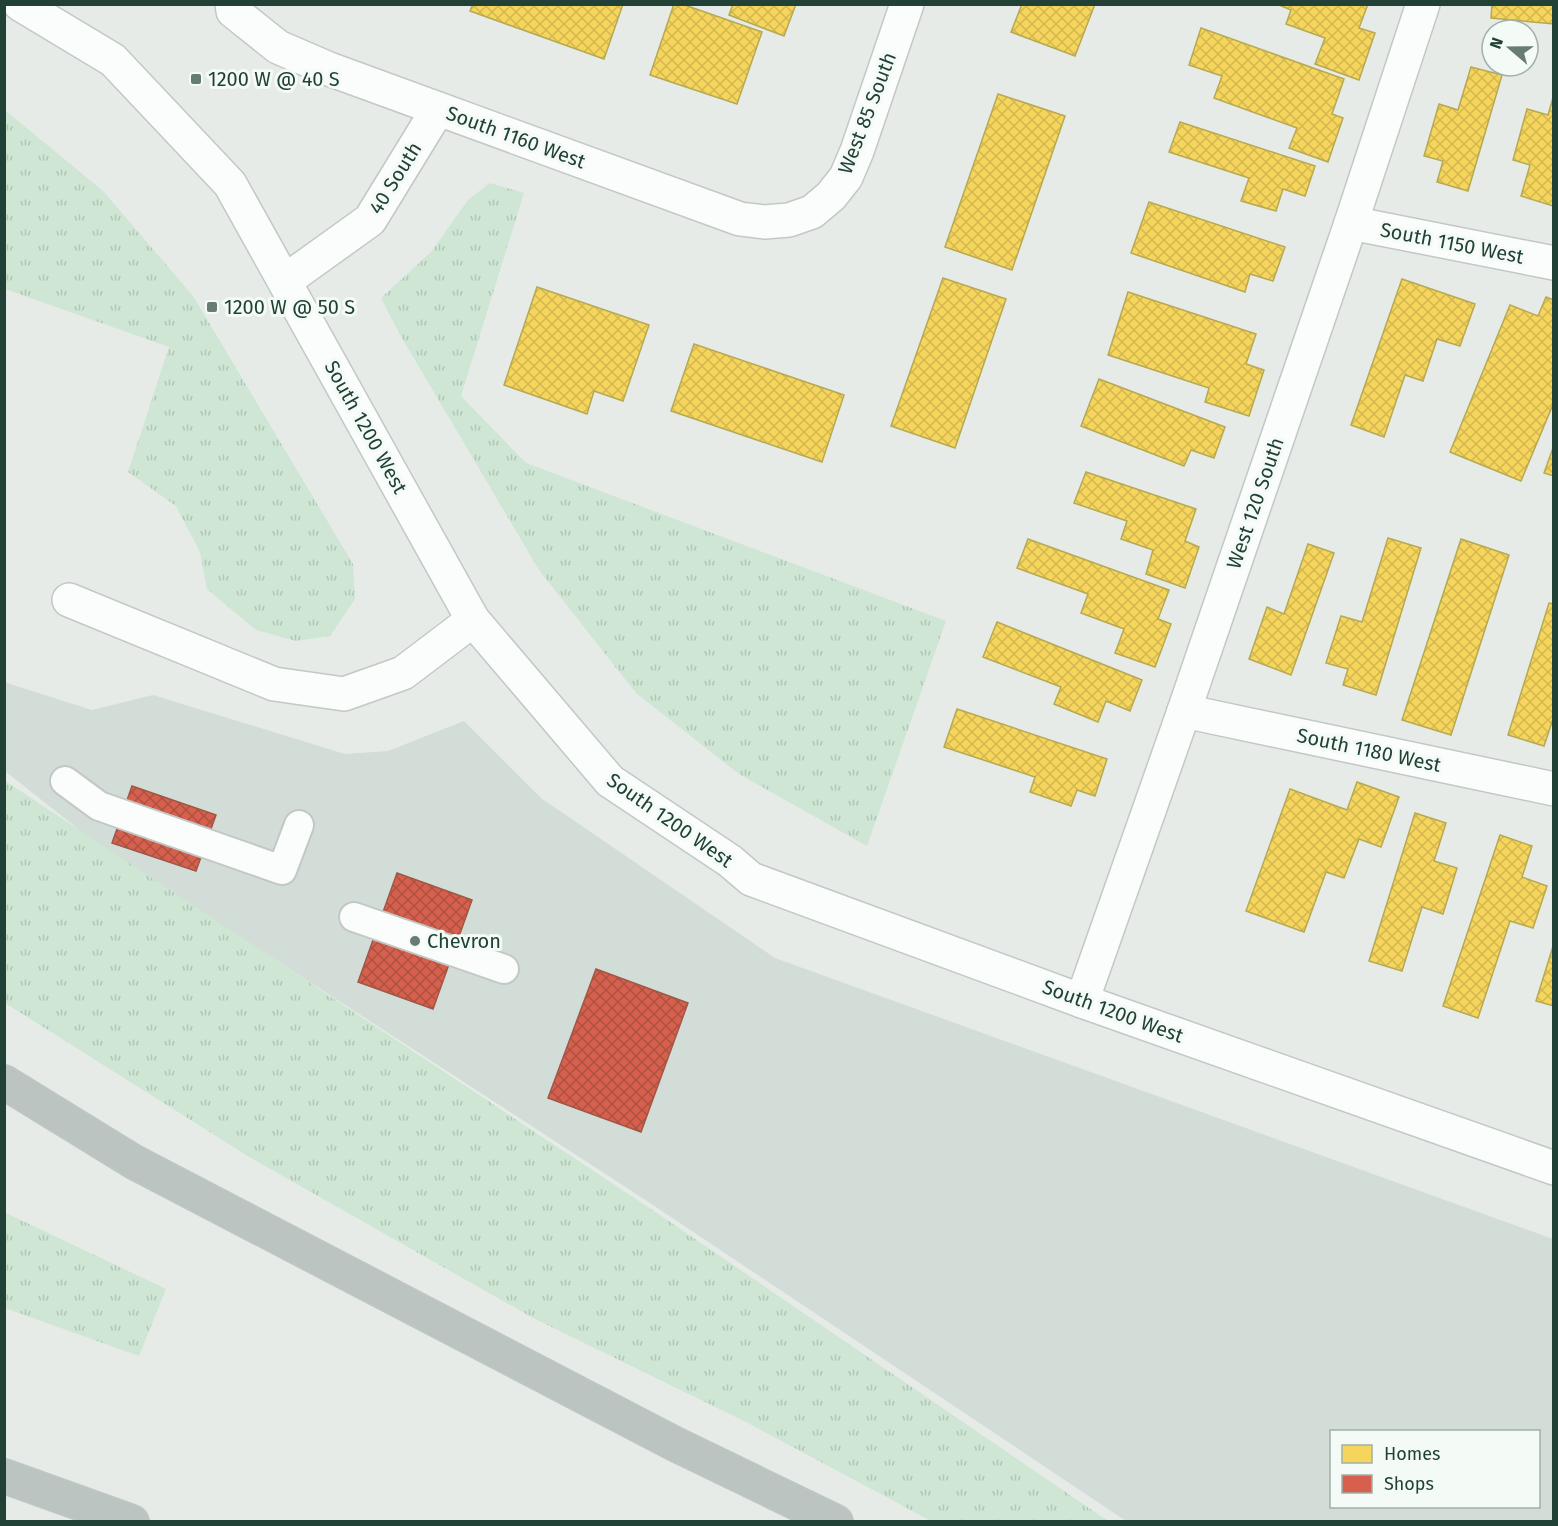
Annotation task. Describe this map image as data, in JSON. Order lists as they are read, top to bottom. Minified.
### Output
{"streets":{"street":["West 85 South","South 1160 West","40 South","South 1150 West","South 1200 West","West 120 South","South 1180 West"]},"crossings":[["West 85 South","South 1160 West"],["South 1160 West","40 South"],["40 South","South 1200 West"],["South 1150 West","West 120 South"],["South 1200 West","West 120 South"],["West 120 South","South 1180 West"]],"places":{"transit":["1200 W @ 40 S","1200 W @ 50 S"],"other":["Chevron"]},"legend":["Homes","Shops"],"north":"left"}
